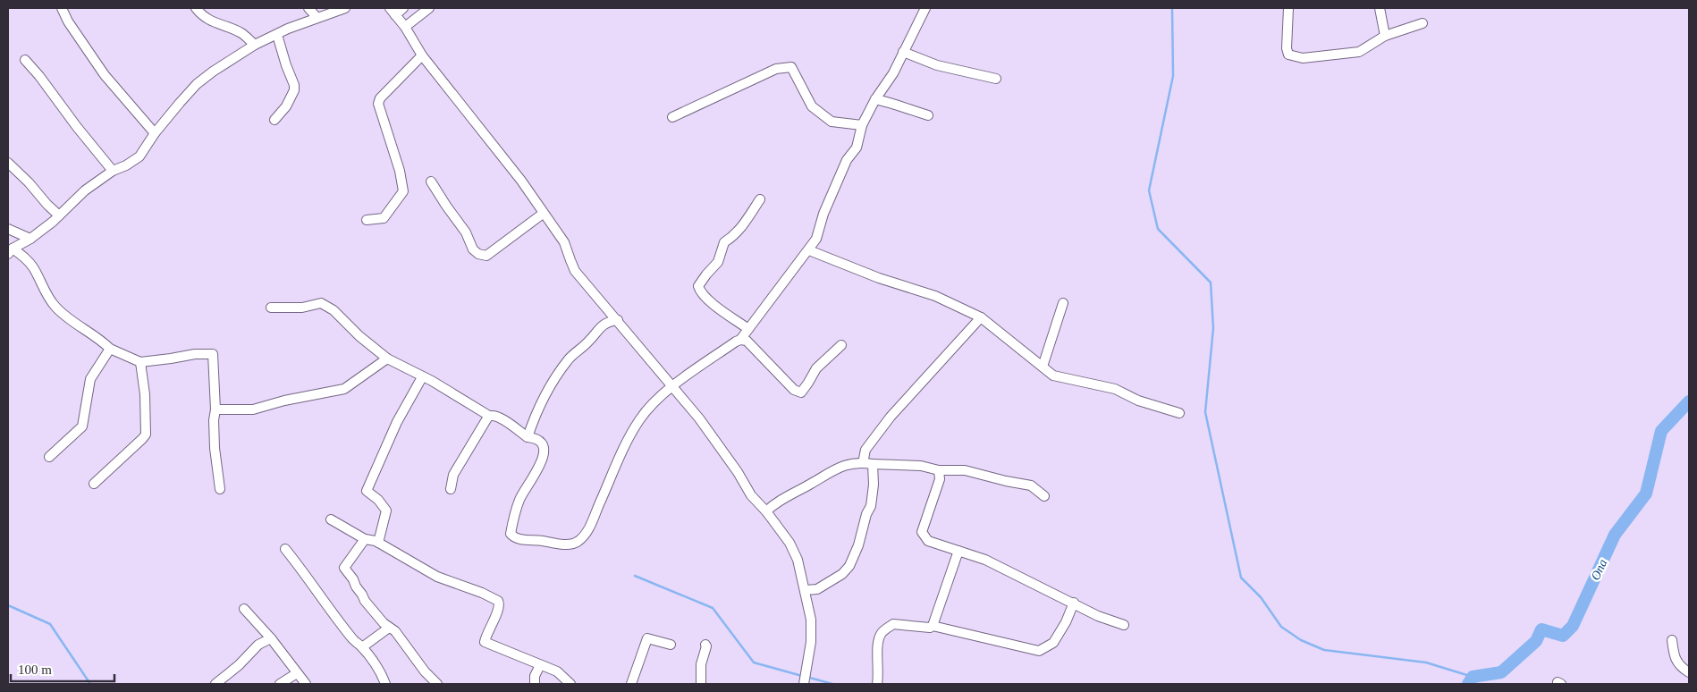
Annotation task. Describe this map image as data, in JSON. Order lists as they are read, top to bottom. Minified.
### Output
{"water":["Ona"],"scale_bar":"100 m"}
